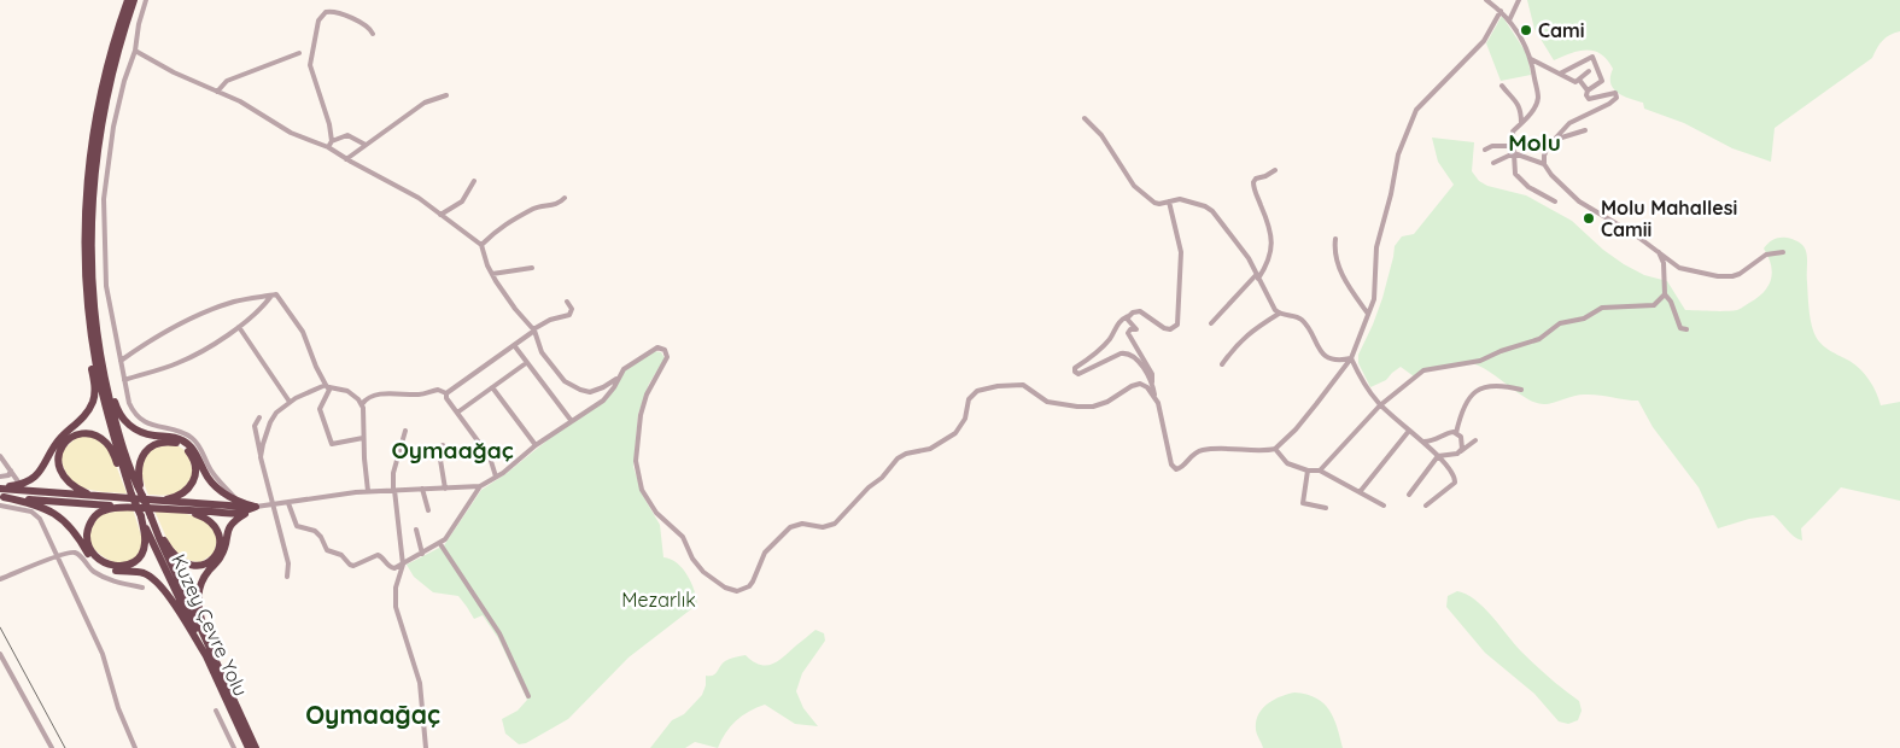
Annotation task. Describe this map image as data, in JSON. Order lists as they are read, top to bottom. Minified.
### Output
{"streets":{"highway":["Kuzey Çevre Yolu"]},"districts":["Molu","Oymaağaç","Oymaağaç"],"parks":["Mezarlık"],"places":["Cami","Molu Mahallesi Camii"]}
